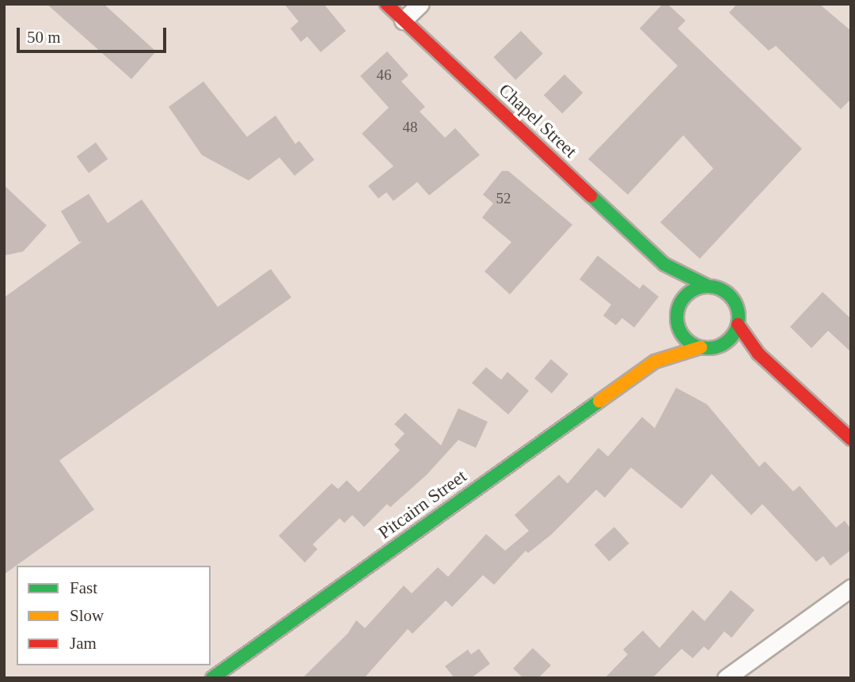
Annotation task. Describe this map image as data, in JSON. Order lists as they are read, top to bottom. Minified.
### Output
{"streets":{"street":["Chapel Street","Pitcairn Street"]},"crossings":[["Chapel Street","Pitcairn Street"]],"house_numbers":["46","48","52"],"legend":["Fast","Slow","Jam"],"scale_bar":"50 m"}
